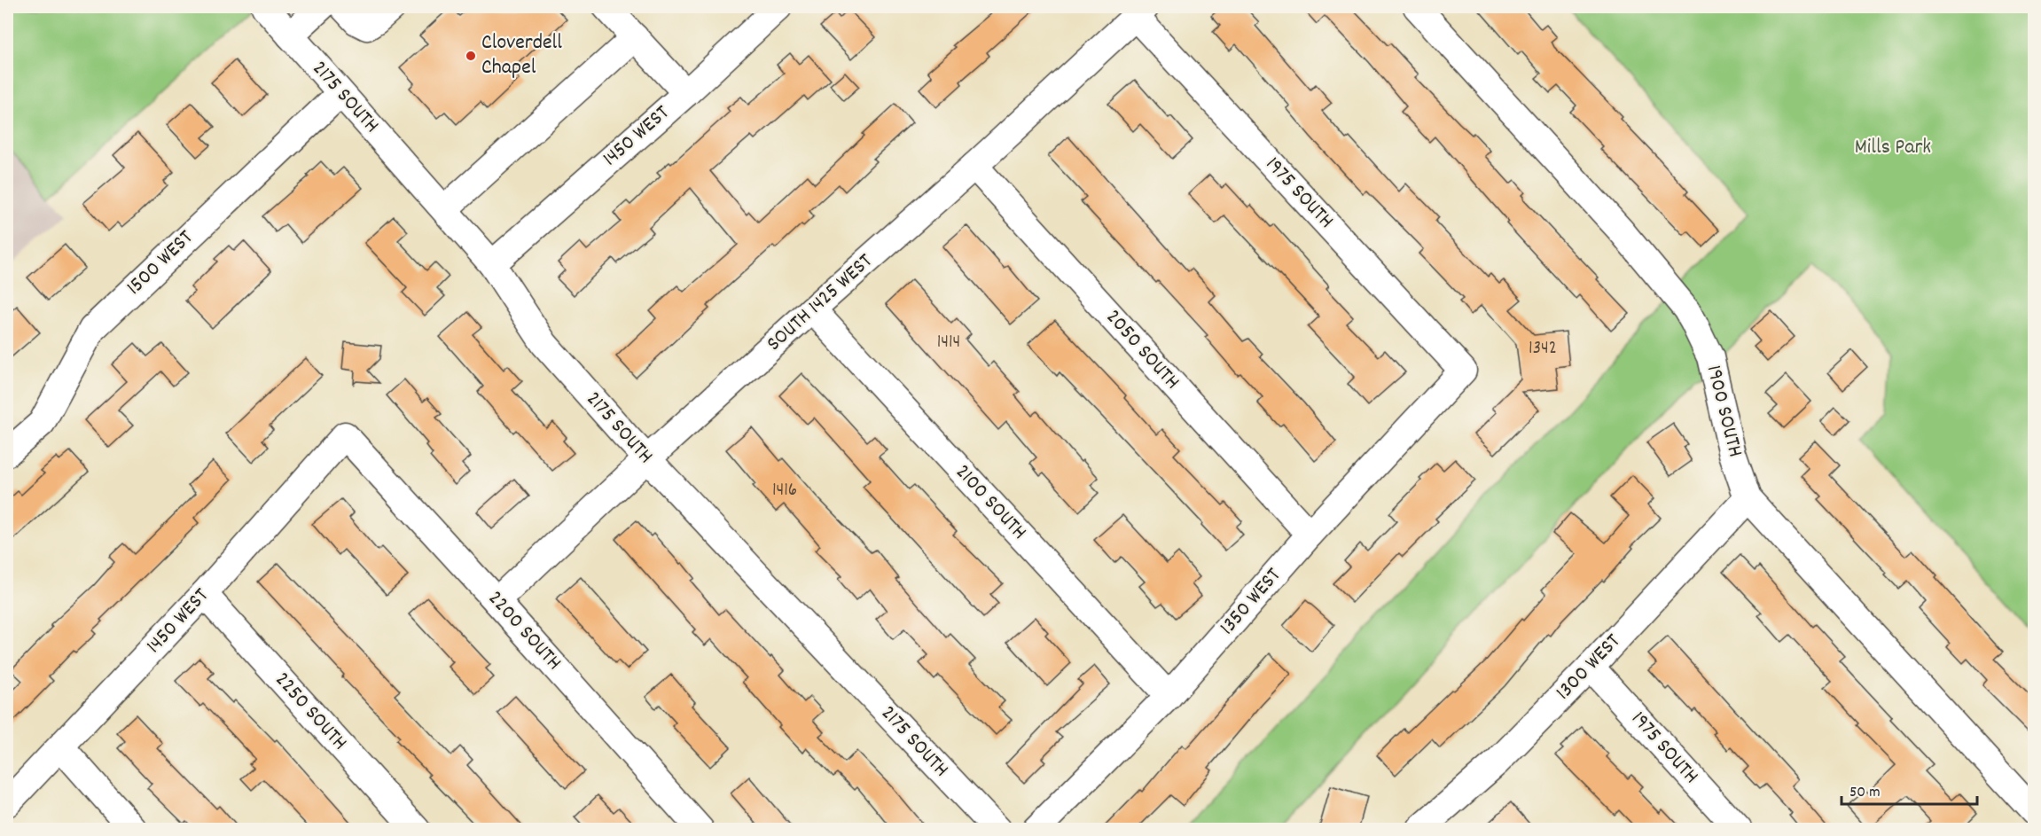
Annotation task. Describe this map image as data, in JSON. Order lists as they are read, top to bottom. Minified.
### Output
{"streets":{"street":["2175 SOUTH","1450 WEST","1975 SOUTH","1500 WEST","SOUTH 1425 WEST","2050 SOUTH","1900 SOUTH","2100 SOUTH","1350 WEST","2200 SOUTH","1300 WEST","2250 SOUTH"]},"crossings":[["2175 SOUTH","1450 WEST"],["2175 SOUTH","1500 WEST"],["2175 SOUTH","SOUTH 1425 WEST"],["1450 WEST","2200 SOUTH"],["1450 WEST","2250 SOUTH"],["1975 SOUTH","SOUTH 1425 WEST"],["1975 SOUTH","1350 WEST"],["1975 SOUTH","1300 WEST"],["SOUTH 1425 WEST","2050 SOUTH"],["SOUTH 1425 WEST","2100 SOUTH"],["SOUTH 1425 WEST","2200 SOUTH"],["2050 SOUTH","1350 WEST"],["1900 SOUTH","1300 WEST"],["2100 SOUTH","1350 WEST"]],"parks":["Mills Park"],"places":["Cloverdell Chapel"],"house_numbers":["1414","1342","1416"],"scale_bar":"50 m"}
